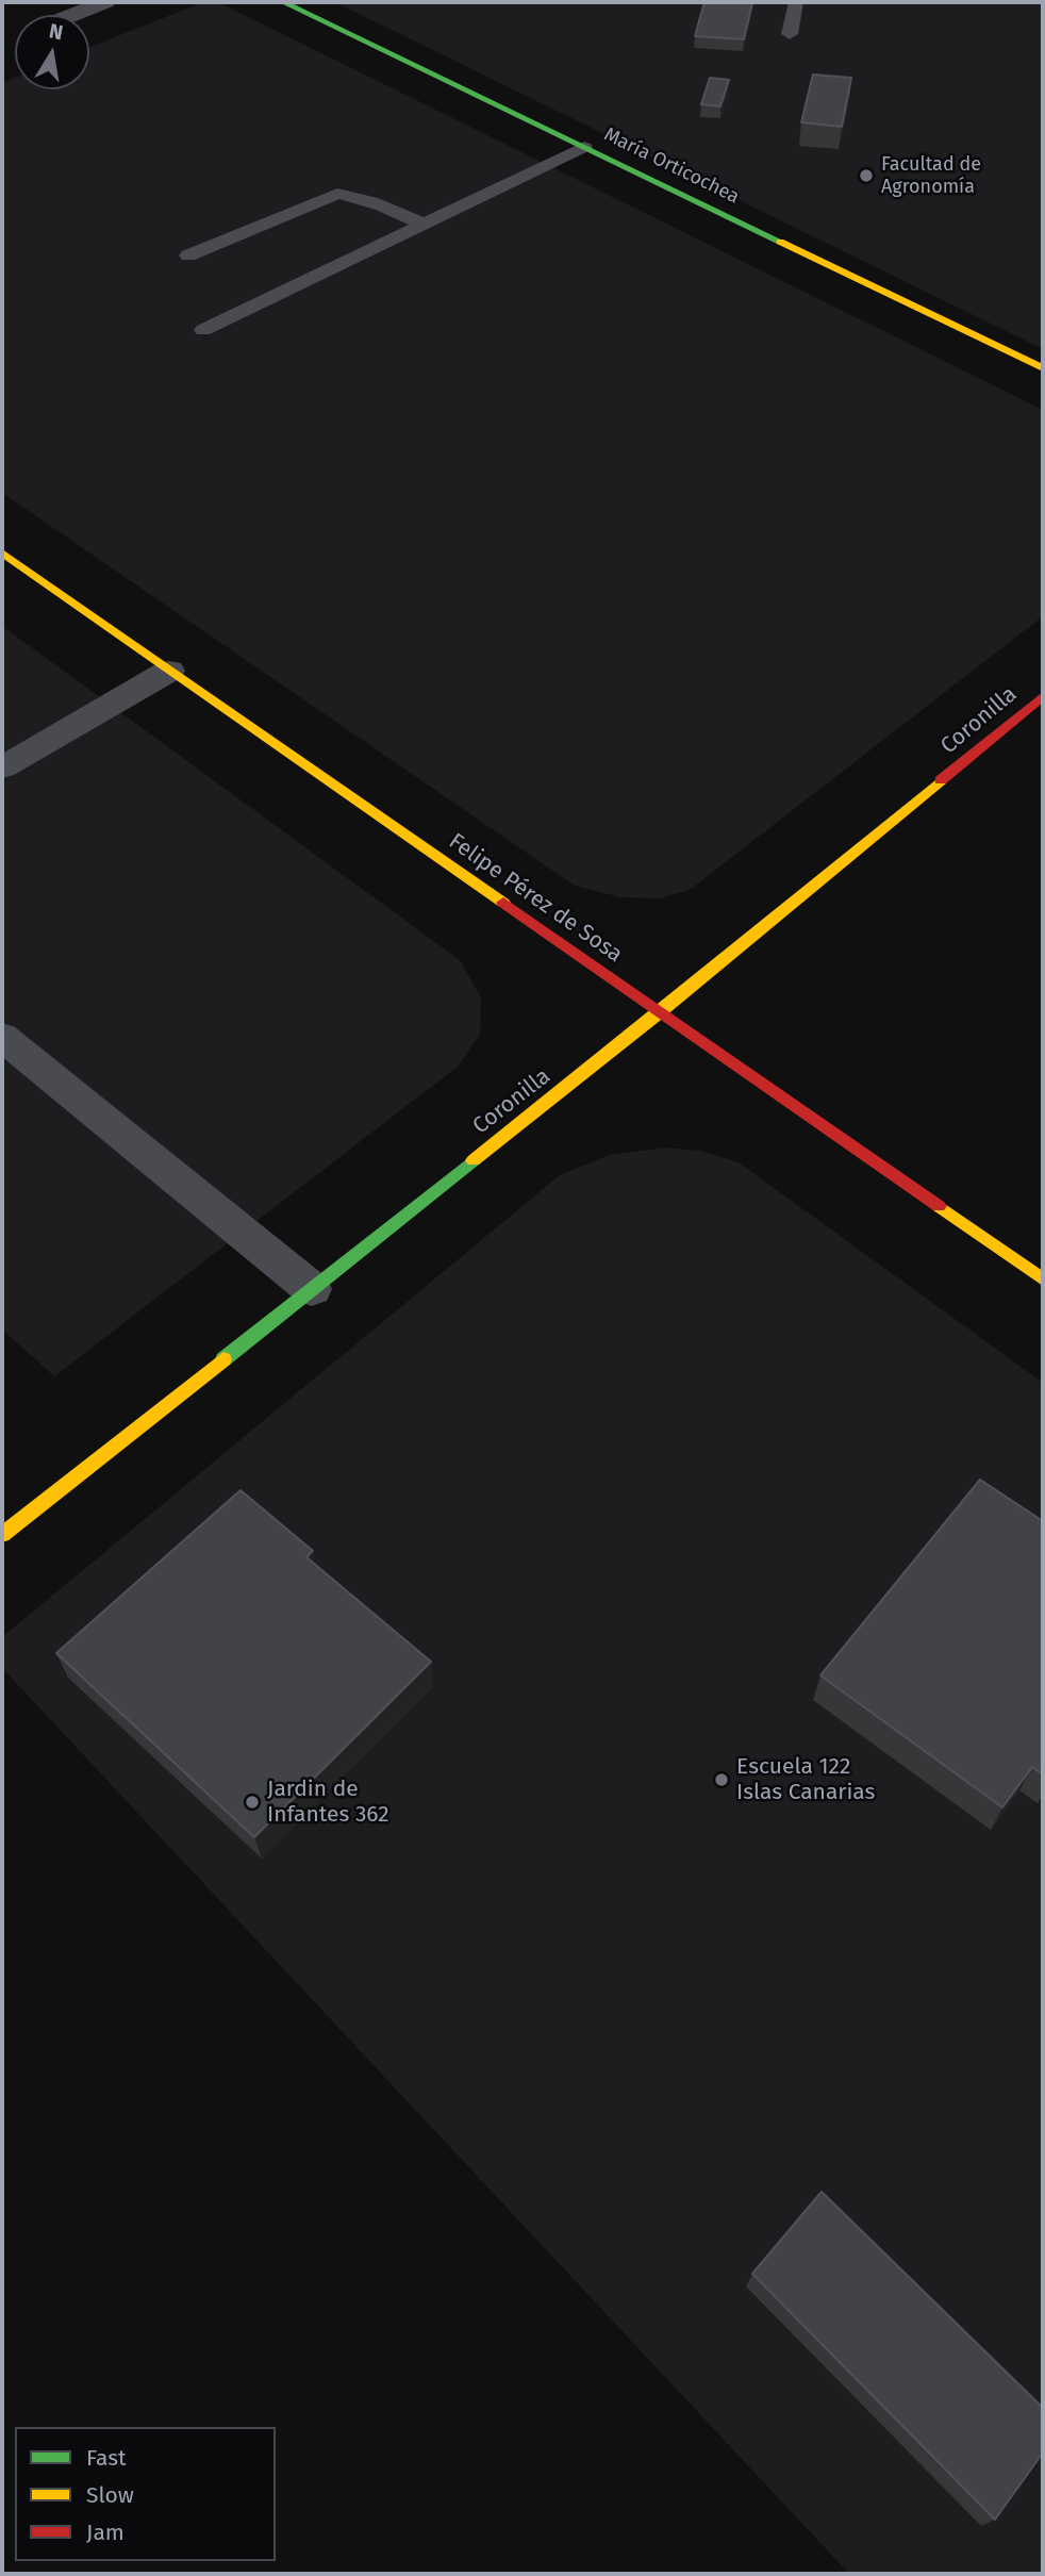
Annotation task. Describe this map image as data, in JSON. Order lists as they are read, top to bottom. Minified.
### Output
{"streets":{"street":["María Orticochea","Coronilla","Felipe Pérez de Sosa"]},"crossings":[["Coronilla","Felipe Pérez de Sosa"]],"places":["Facultad de Agronomía","Escuela 122 Islas Canarias","Jardin de Infantes 362"],"legend":["Fast","Slow","Jam"],"north":"top"}
